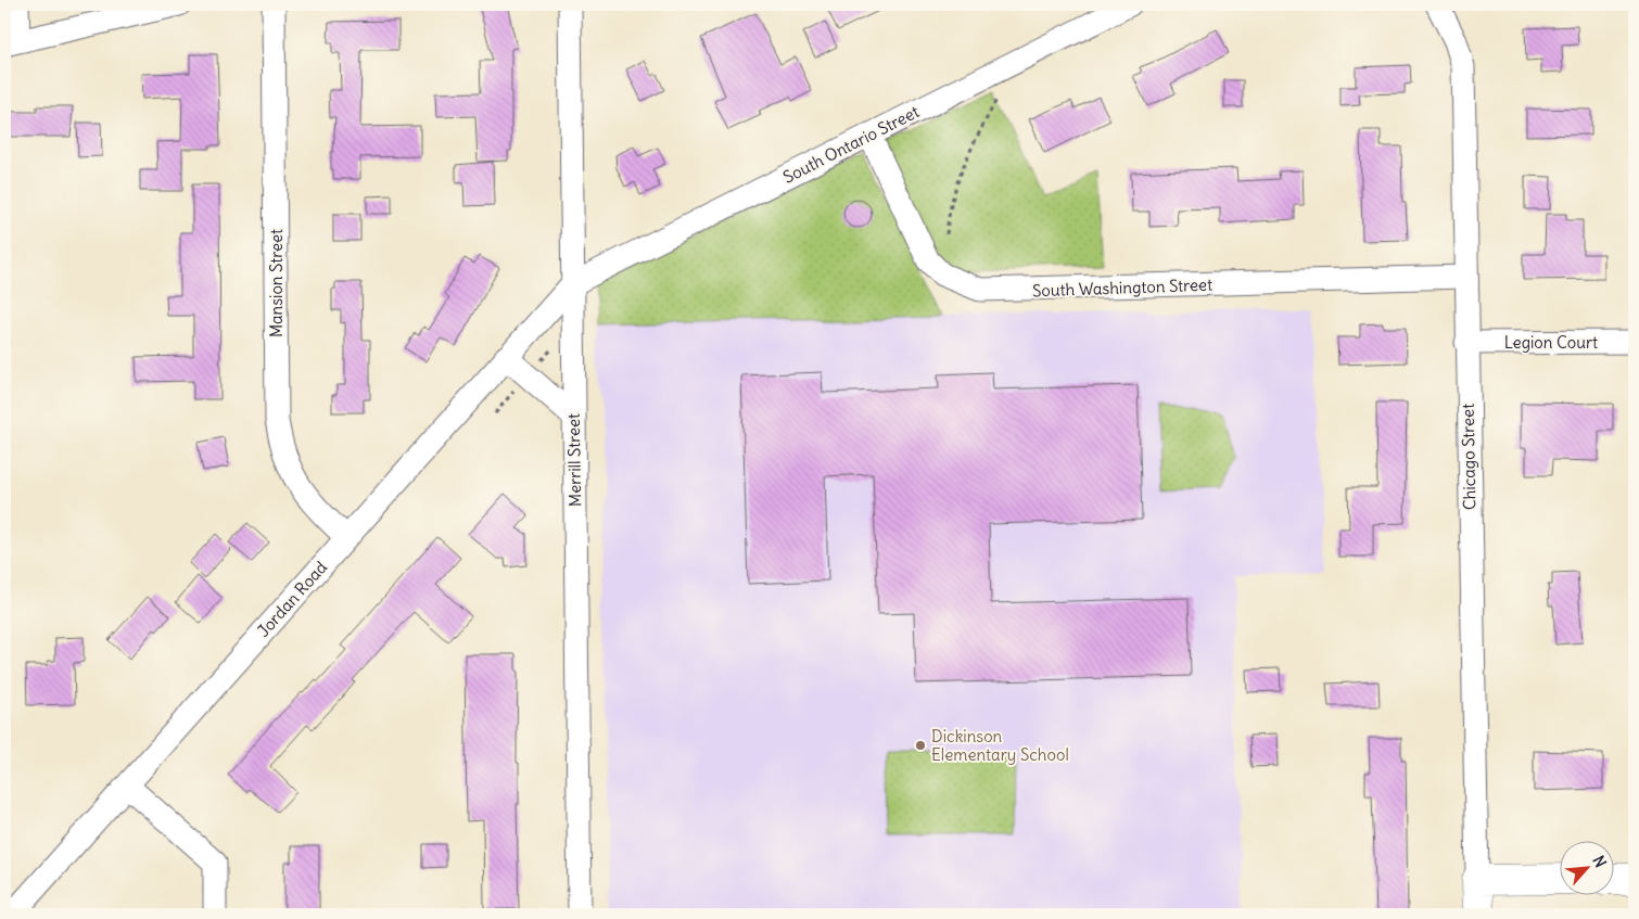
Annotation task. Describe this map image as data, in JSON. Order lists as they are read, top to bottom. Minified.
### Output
{"streets":{"street":["South Ontario Street","Mansion Street","South Washington Street","Legion Court","Chicago Street","Merrill Street","Jordan Road"]},"crossings":[["South Ontario Street","South Washington Street"],["South Ontario Street","Merrill Street"],["South Ontario Street","Jordan Road"],["Mansion Street","Jordan Road"],["South Washington Street","Chicago Street"],["Legion Court","Chicago Street"],["Merrill Street","Jordan Road"]],"places":["Dickinson Elementary School"],"north":"top right"}
